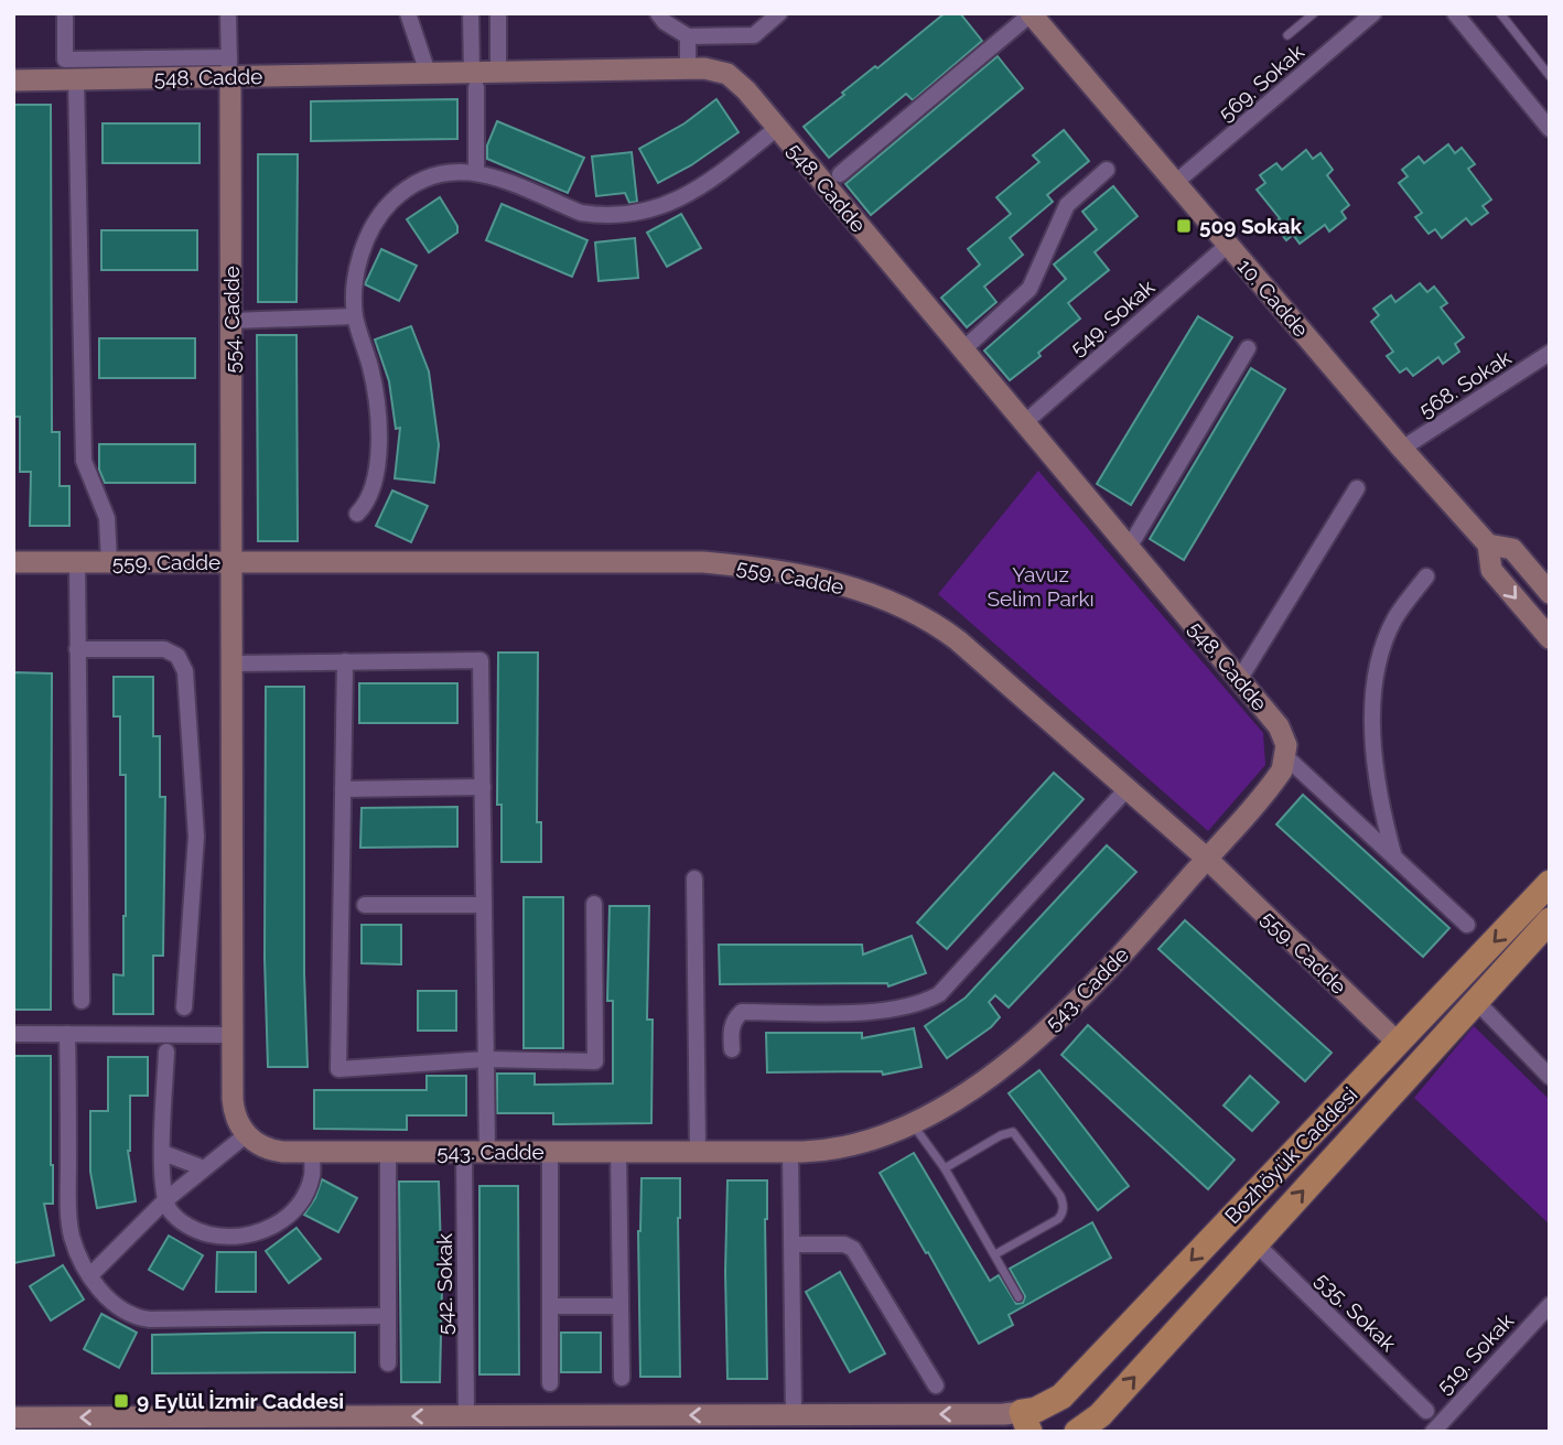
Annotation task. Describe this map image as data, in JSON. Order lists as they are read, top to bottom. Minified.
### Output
{"streets":{"main road":["Bozhöyük Caddesi"],"street":["548. Cadde","569. Sokak","10. Cadde","549. Sokak","554. Cadde","568. Sokak","559. Cadde","543. Cadde","542. Sokak","535. Sokak","519. Sokak"]},"crossings":[["548. Cadde","549. Sokak"],["548. Cadde","554. Cadde"],["569. Sokak","10. Cadde"],["10. Cadde","549. Sokak"],["10. Cadde","568. Sokak"],["554. Cadde","559. Cadde"],["559. Cadde","543. Cadde"],["559. Cadde","Bozhöyük Caddesi"],["543. Cadde","542. Sokak"],["Bozhöyük Caddesi","535. Sokak"]],"parks":["Yavuz Selim Parkı"],"places":{"transit":["509 Sokak","9 Eylül İzmir Caddesi"]}}
